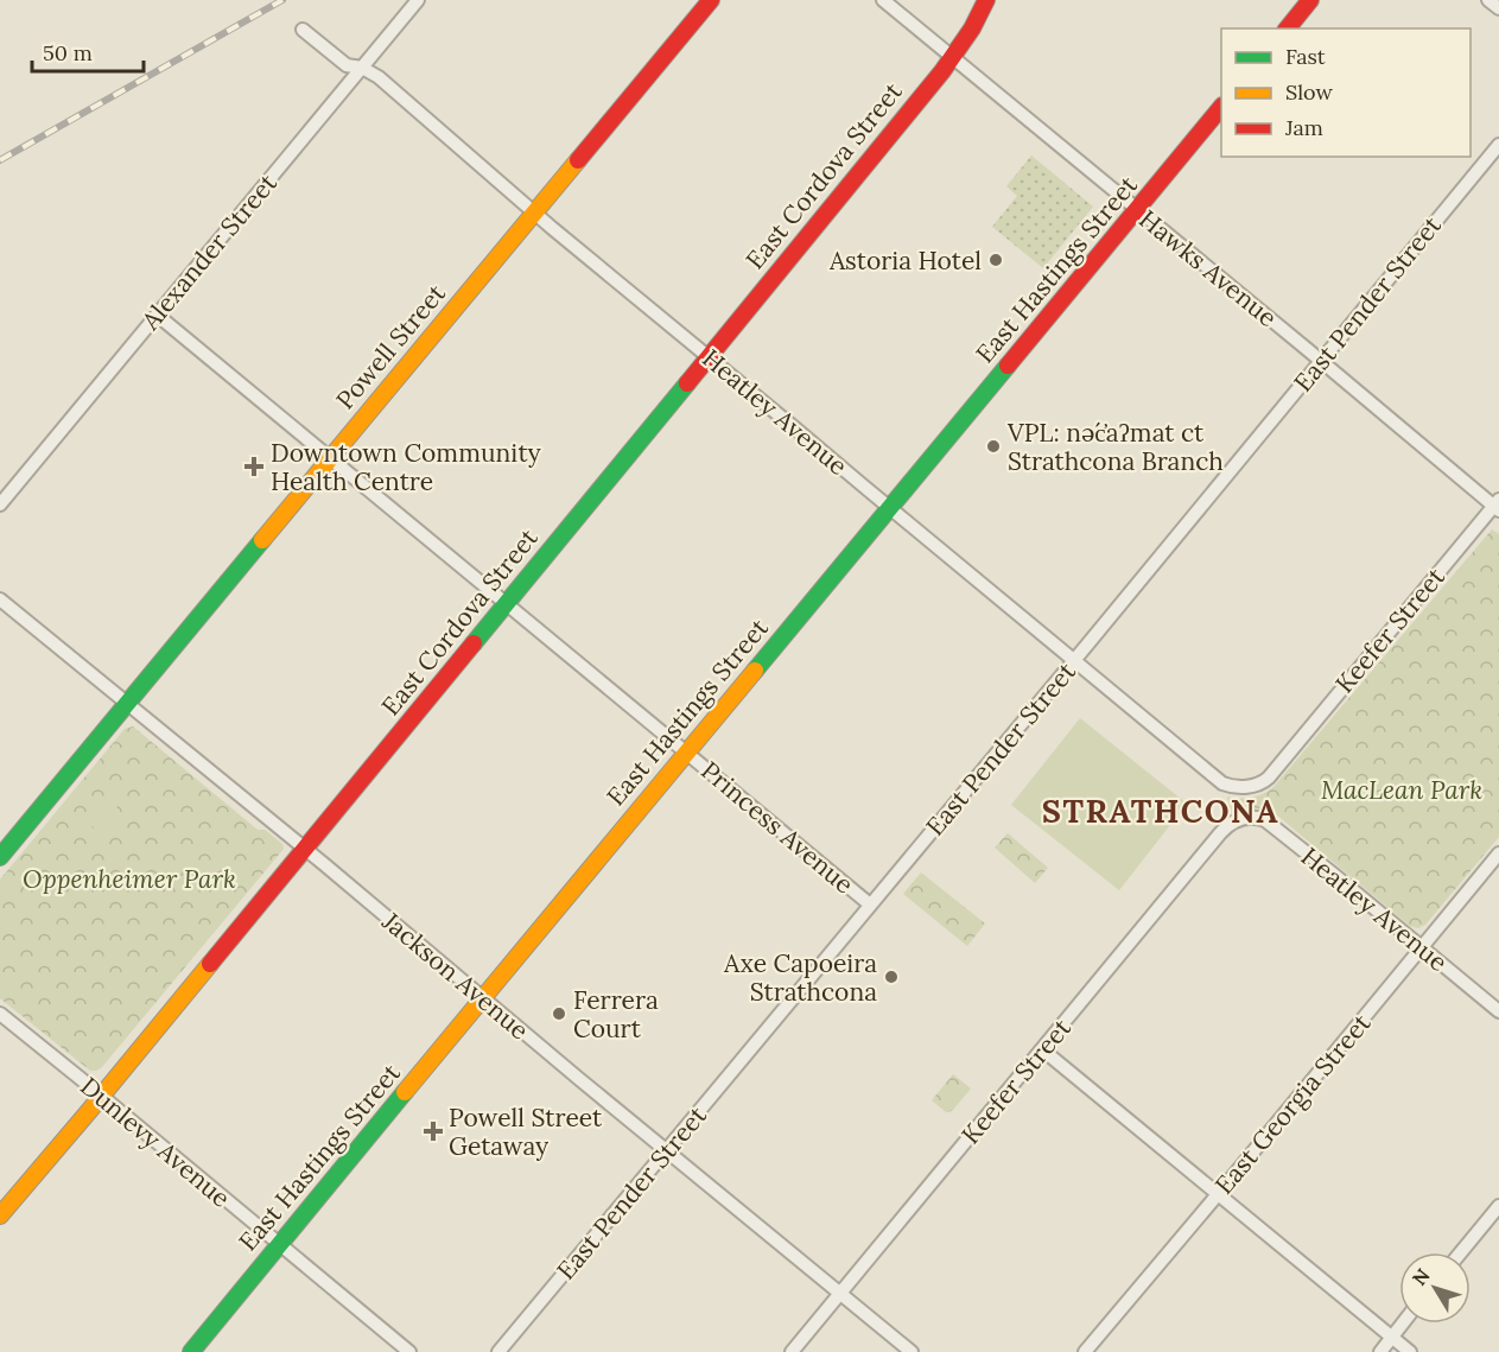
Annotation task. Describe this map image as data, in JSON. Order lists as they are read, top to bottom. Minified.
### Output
{"streets":{"main road":["East Cordova Street","East Hastings Street","Powell Street"],"street":["Alexander Street","Hawks Avenue","East Pender Street","Heatley Avenue","Keefer Street","Princess Avenue","Jackson Avenue","East Georgia Street","Dunlevy Avenue"]},"crossings":[["East Cordova Street","Hawks Avenue"],["East Cordova Street","Heatley Avenue"],["East Cordova Street","Princess Avenue"],["East Cordova Street","Jackson Avenue"],["East Cordova Street","Dunlevy Avenue"],["Alexander Street","Heatley Avenue"],["Alexander Street","Princess Avenue"],["Hawks Avenue","East Hastings Street"],["Hawks Avenue","East Pender Street"],["Hawks Avenue","Keefer Street"],["East Hastings Street","Heatley Avenue"],["East Hastings Street","Princess Avenue"],["East Hastings Street","Jackson Avenue"],["East Hastings Street","Dunlevy Avenue"],["East Pender Street","Heatley Avenue"],["East Pender Street","Princess Avenue"],["East Pender Street","Jackson Avenue"],["Powell Street","Heatley Avenue"],["Powell Street","Princess Avenue"],["Powell Street","Jackson Avenue"],["Heatley Avenue","Keefer Street"],["Heatley Avenue","East Georgia Street"],["Keefer Street","Jackson Avenue"]],"districts":["STRATHCONA"],"parks":["MacLean Park","Oppenheimer Park"],"places":{"other":["Astoria Hotel","VPL: nə́c̓aʔmat ct Strathcona Branch","Axe Capoeira Strathcona","Ferrera Court"],"health":["Downtown Community Health Centre","Powell Street Getaway"]},"legend":["Fast","Slow","Jam"],"scale_bar":"50 m","north":"top left"}
